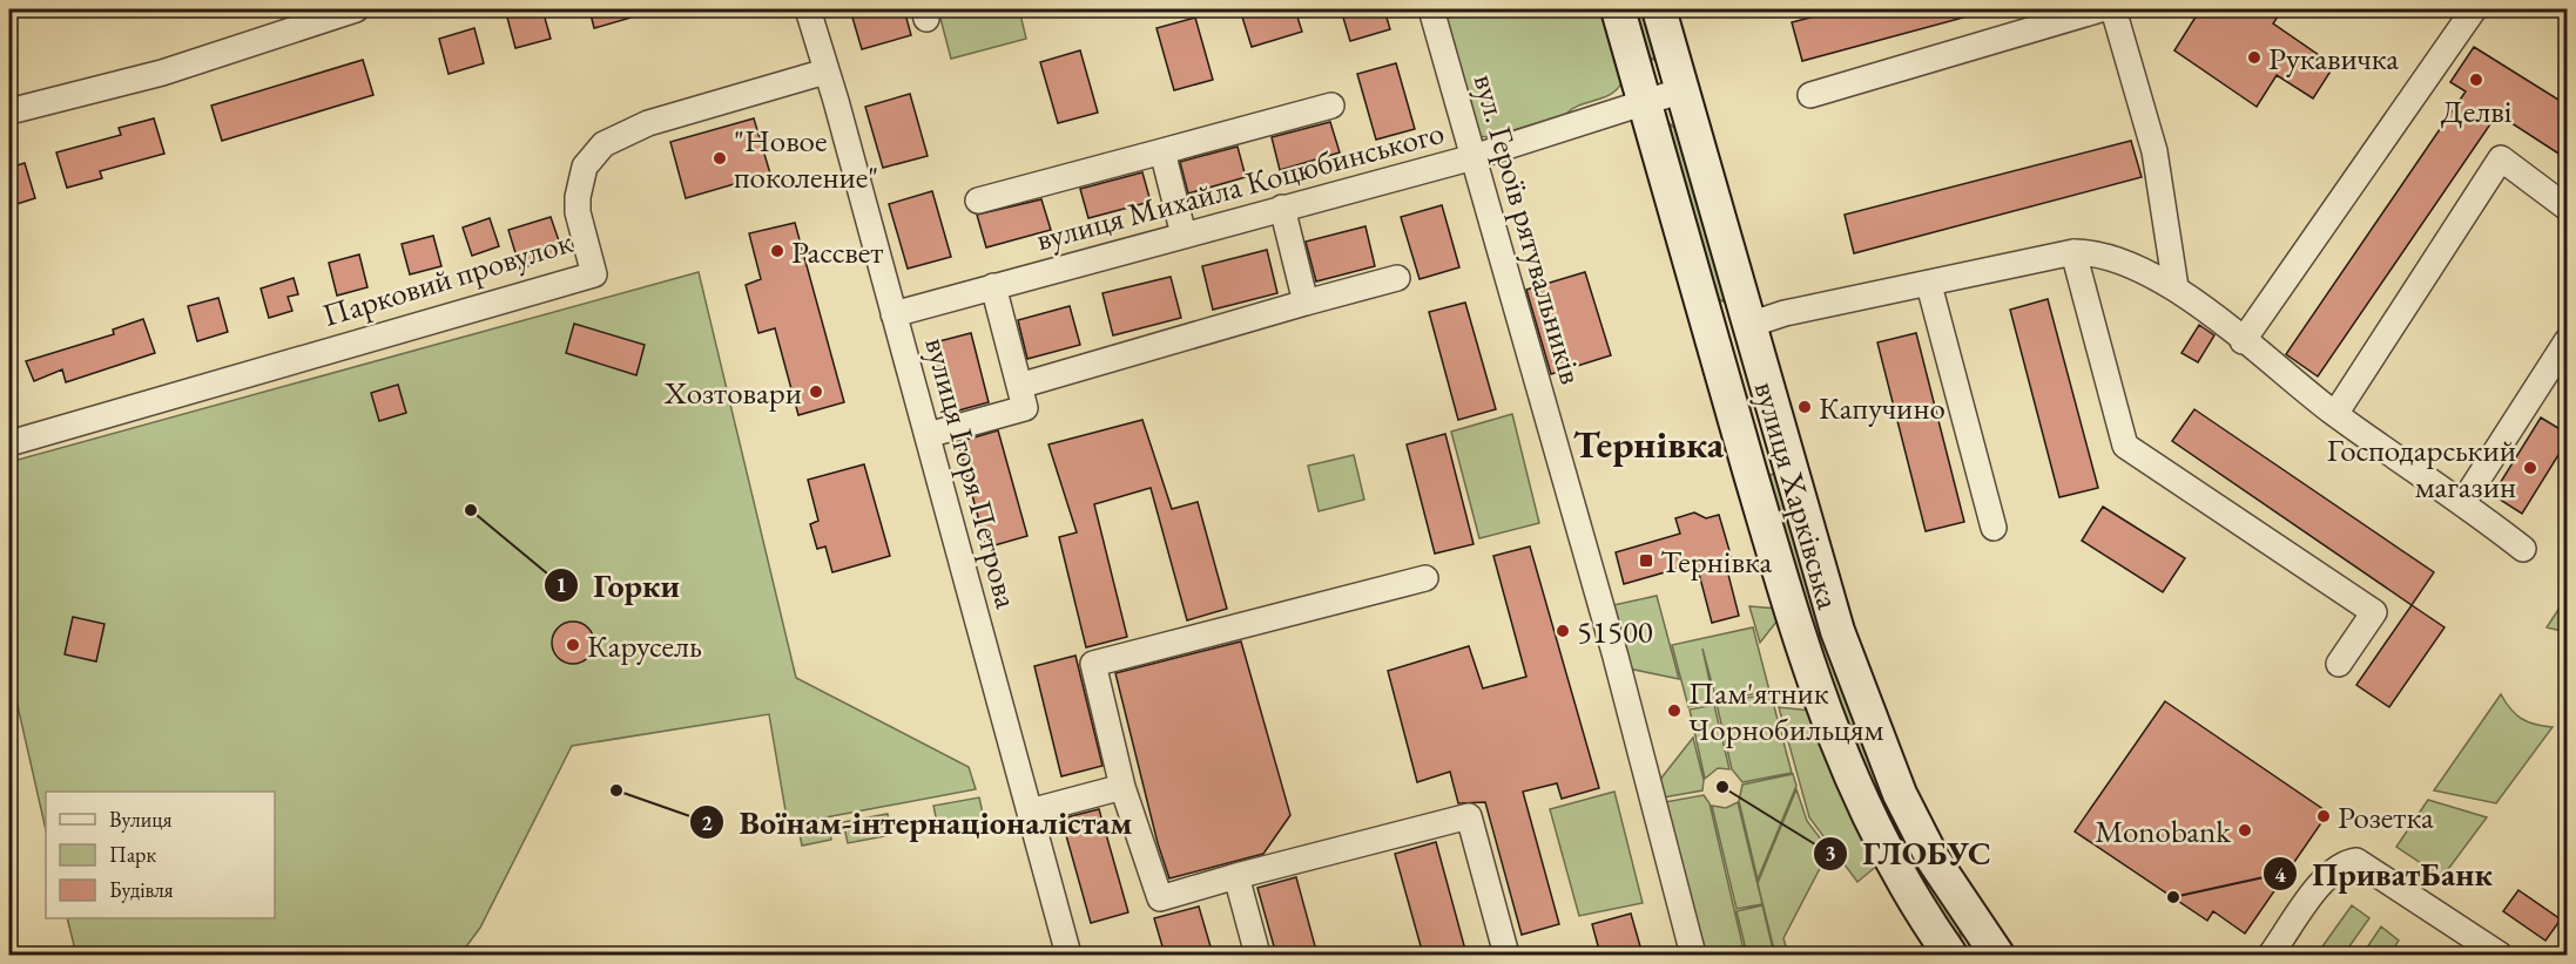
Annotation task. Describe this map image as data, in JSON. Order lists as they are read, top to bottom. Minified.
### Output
{"streets":{"street":["вулиця Михайла Коцюбинського","вул. Героїв рятувальників","Парковий провулок","вулиця Ігоря Петрова","вулиця Харківська"]},"crossings":[["вулиця Михайла Коцюбинського","вул. Героїв рятувальників"],["вулиця Михайла Коцюбинського","вулиця Ігоря Петрова"],["вулиця Михайла Коцюбинського","вулиця Харківська"],["Парковий провулок","вулиця Ігоря Петрова"]],"districts":["Тернівка"],"places":{"other":["Рукавичка","Делві","\"Новое поколение\"","Рассвет","Хозтовари","Капучино","Господарський магазин","Горки","51500","Карусель","Пам'ятник Чорнобильцям","ГЛОБУС","Воїнам-інтернаціоналістам","Розетка","Monobank","ПриватБанк"],"transit":["Тернівка"]},"legend":["Вулиця","Парк","Будівля"]}
